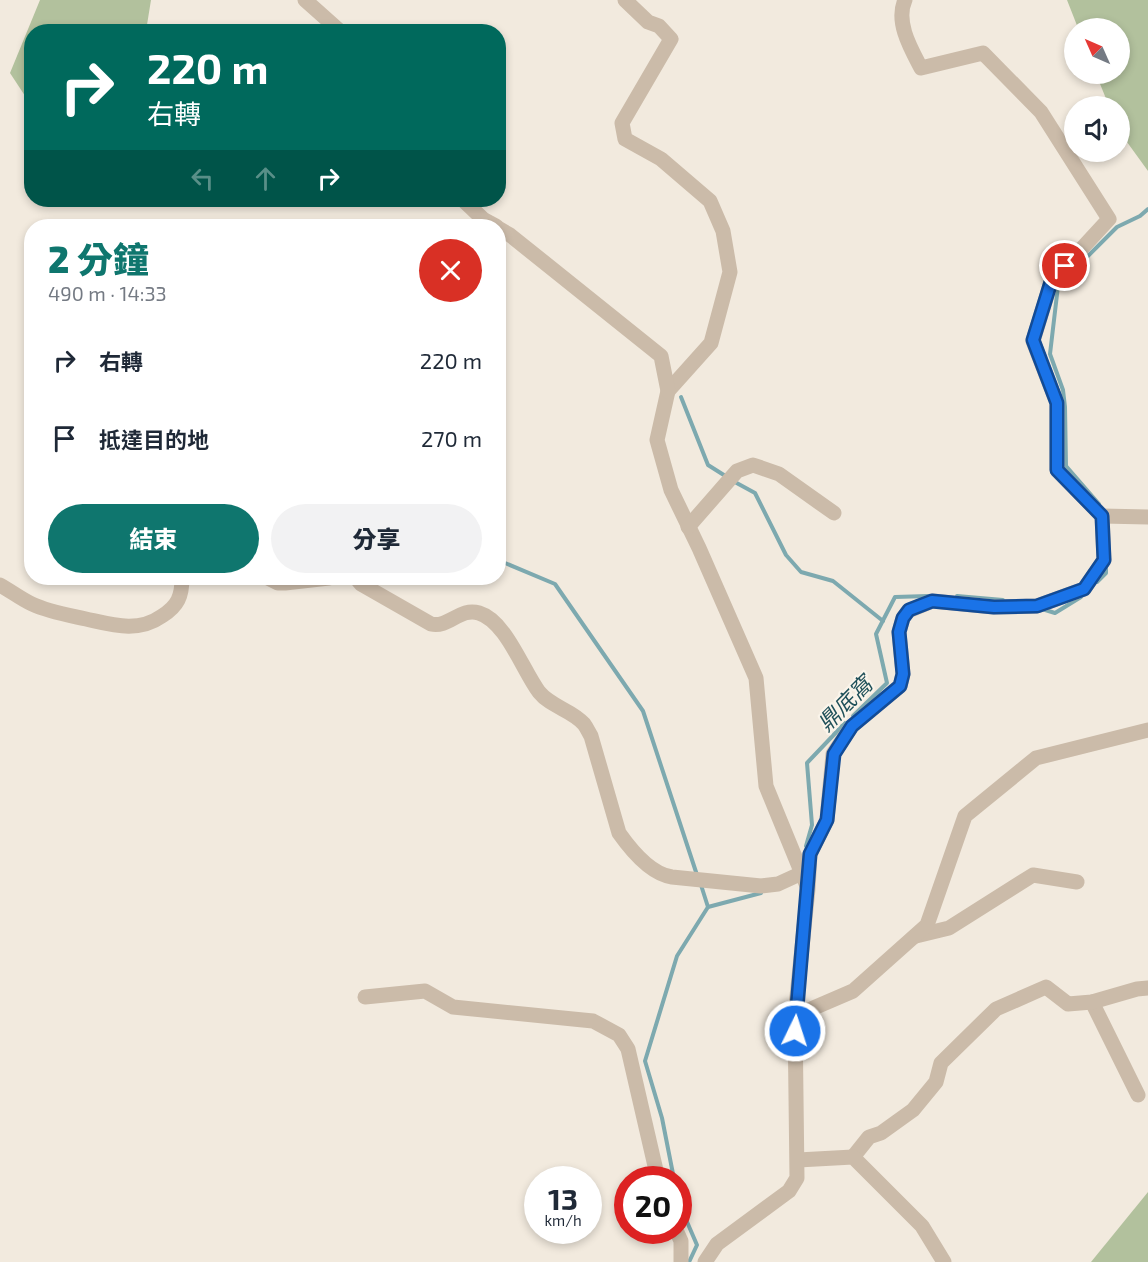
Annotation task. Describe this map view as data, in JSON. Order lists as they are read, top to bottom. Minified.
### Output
{"water":["鼎底窩"],"north":"top left","page":{"turn":["220 m","右轉"],"heading":["2 分鐘","490 m · 14:33"],"list":[{"name":"右轉","value":"220 m"},{"name":"抵達目的地","value":"270 m"}],"buttons":["結束","分享"],"speed":"13 km/h","limit":"20"}}
